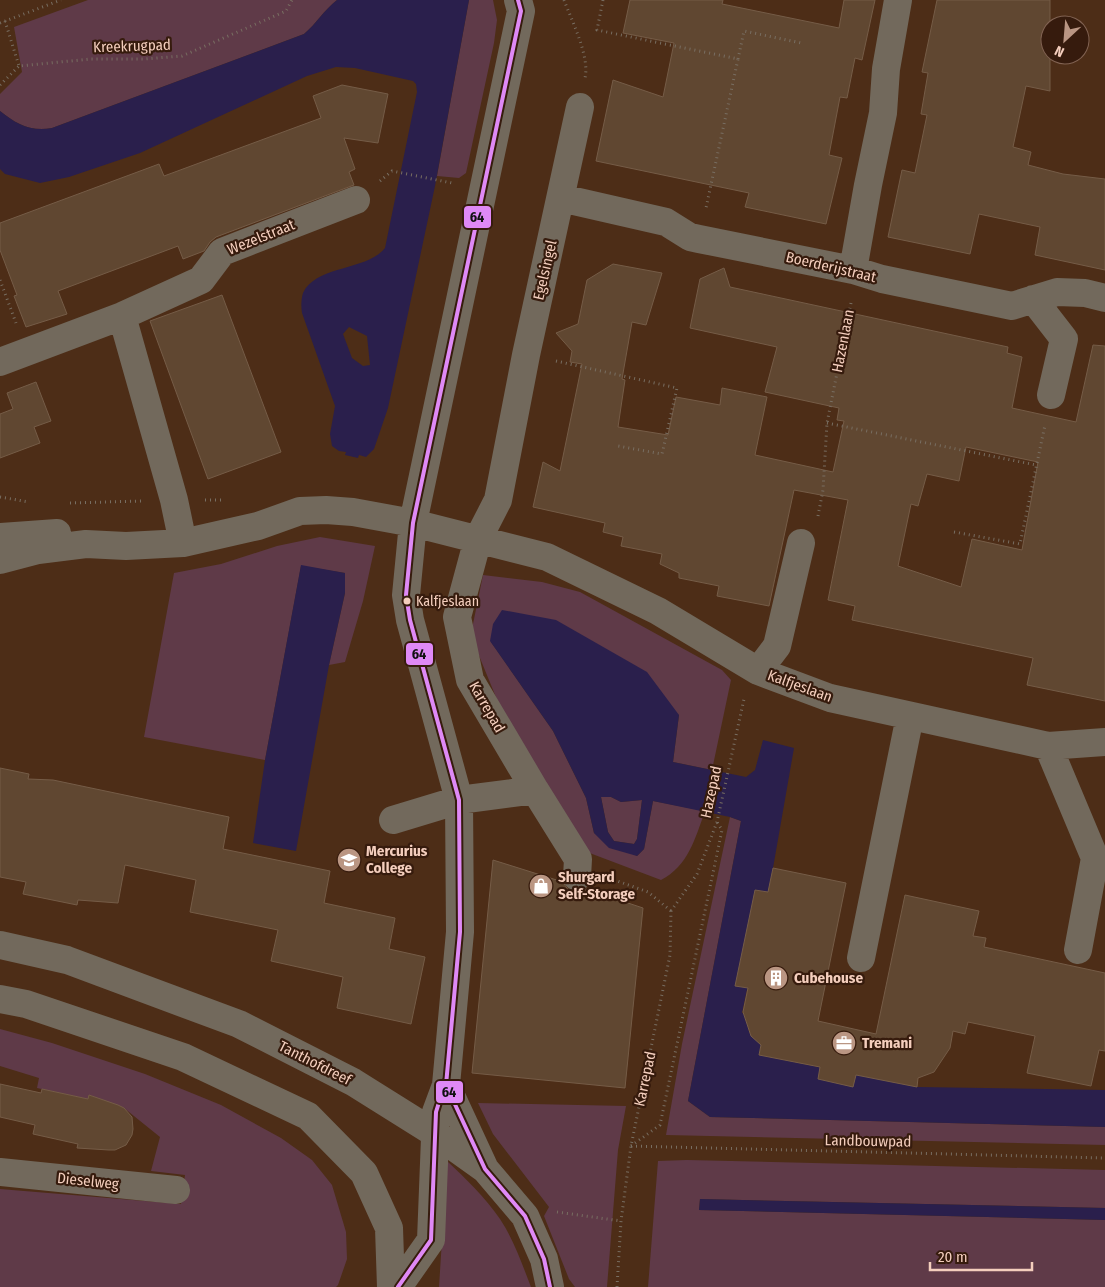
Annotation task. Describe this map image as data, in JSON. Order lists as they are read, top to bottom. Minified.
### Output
{"streets":{"street":["Wezelstraat","Boerderijstraat","Egelsingel","Kalfjeslaan","Karrepad","Tanthofdreef","Dieselweg"],"path":["Kreekrugpad","Hazenlaan","Hazepad","Landbouwpad"]},"crossings":[["Boerderijstraat","Egelsingel"],["Boerderijstraat","Hazenlaan"],["Egelsingel","Kalfjeslaan"],["Egelsingel","Karrepad"],["Kalfjeslaan","Karrepad"],["Kalfjeslaan","Hazepad"],["Karrepad","Hazepad"],["Karrepad","Landbouwpad"]],"places":{"other":["Kalfjeslaan"],"school or university":["Mercurius College"],"shop":["Shurgard Self-Storage"],"building":["Cubehouse"],"office":["Tremani"]},"lines":["transit line 64"],"scale_bar":"20 m","north":"bottom left"}
